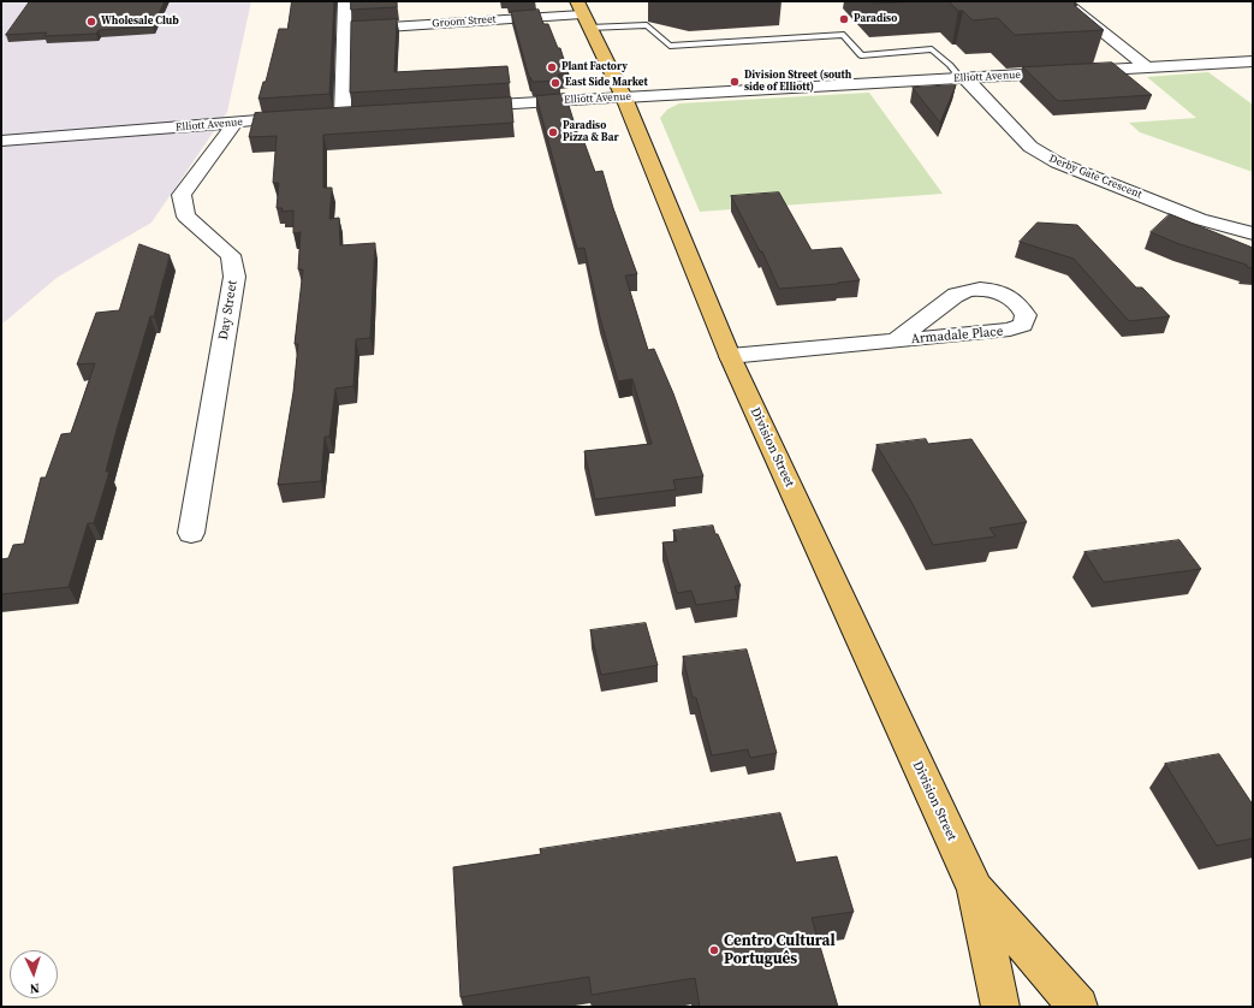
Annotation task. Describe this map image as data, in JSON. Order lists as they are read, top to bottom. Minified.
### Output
{"streets":{"main road":["Division Street"],"street":["Groom Street","Elliott Avenue","Derby Gate Crescent","Day Street","Armadale Place"]},"crossings":[["Groom Street","Division Street"],["Elliott Avenue","Derby Gate Crescent"],["Elliott Avenue","Day Street"],["Elliott Avenue","Division Street"],["Armadale Place","Division Street"]],"places":["Paradiso","Wholesale Club","Plant Factory","Division Street (south side of Elliott)","East Side Market","Paradiso Pizza & Bar","Centro Cultural Português"],"north":"bottom"}
